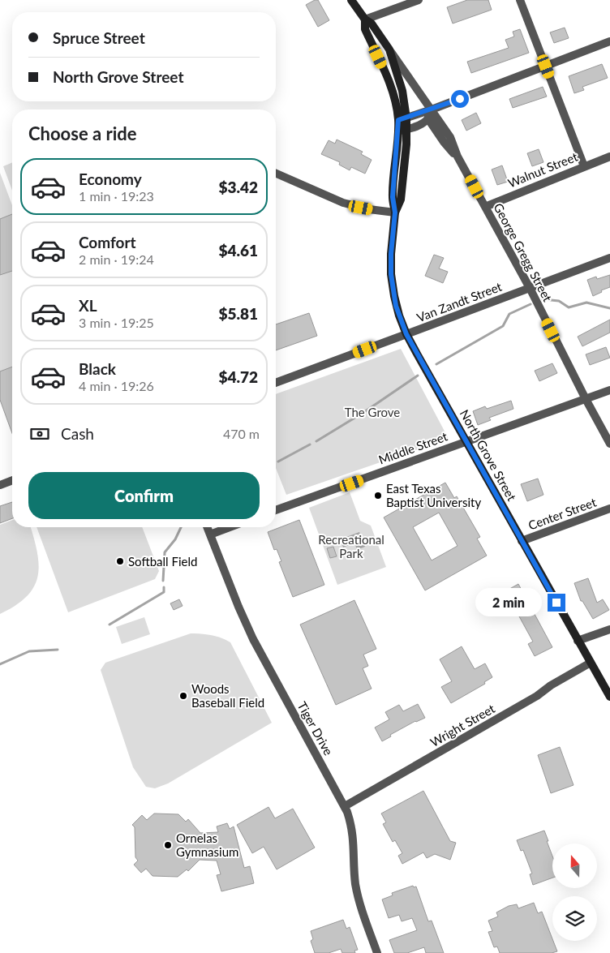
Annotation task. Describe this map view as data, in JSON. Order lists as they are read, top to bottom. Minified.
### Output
{"streets":{"main road":["George Gregg Street","North Grove Street"],"street":["Walnut Street","Van Zandt Street","Middle Street","Center Street","Wright Street","Tiger Drive"]},"crossings":[["Walnut Street","George Gregg Street"],["George Gregg Street","Van Zandt Street"],["George Gregg Street","Middle Street"],["George Gregg Street","North Grove Street"],["Van Zandt Street","North Grove Street"],["Middle Street","North Grove Street"],["North Grove Street","Center Street"],["North Grove Street","Wright Street"],["Wright Street","Tiger Drive"]],"parks":["The Grove","Recreational Park"],"places":["East Texas Baptist University","Softball Field","Woods Baseball Field","Ornelas Gymnasium"],"north":"top","page":{"banner":["Spruce Street","North Grove Street"],"heading":"Choose a ride","list":[{"name":"Economy","note":"1 min · 19:23","value":"$3.42"},{"name":"Comfort","note":"2 min · 19:24","value":"$4.61"},{"name":"XL","note":"3 min · 19:25","value":"$5.81"},{"name":"Black","note":"4 min · 19:26","value":"$4.72"}],"pay":["Cash","470 m"],"buttons":"Confirm","bubble":"2 min"}}
